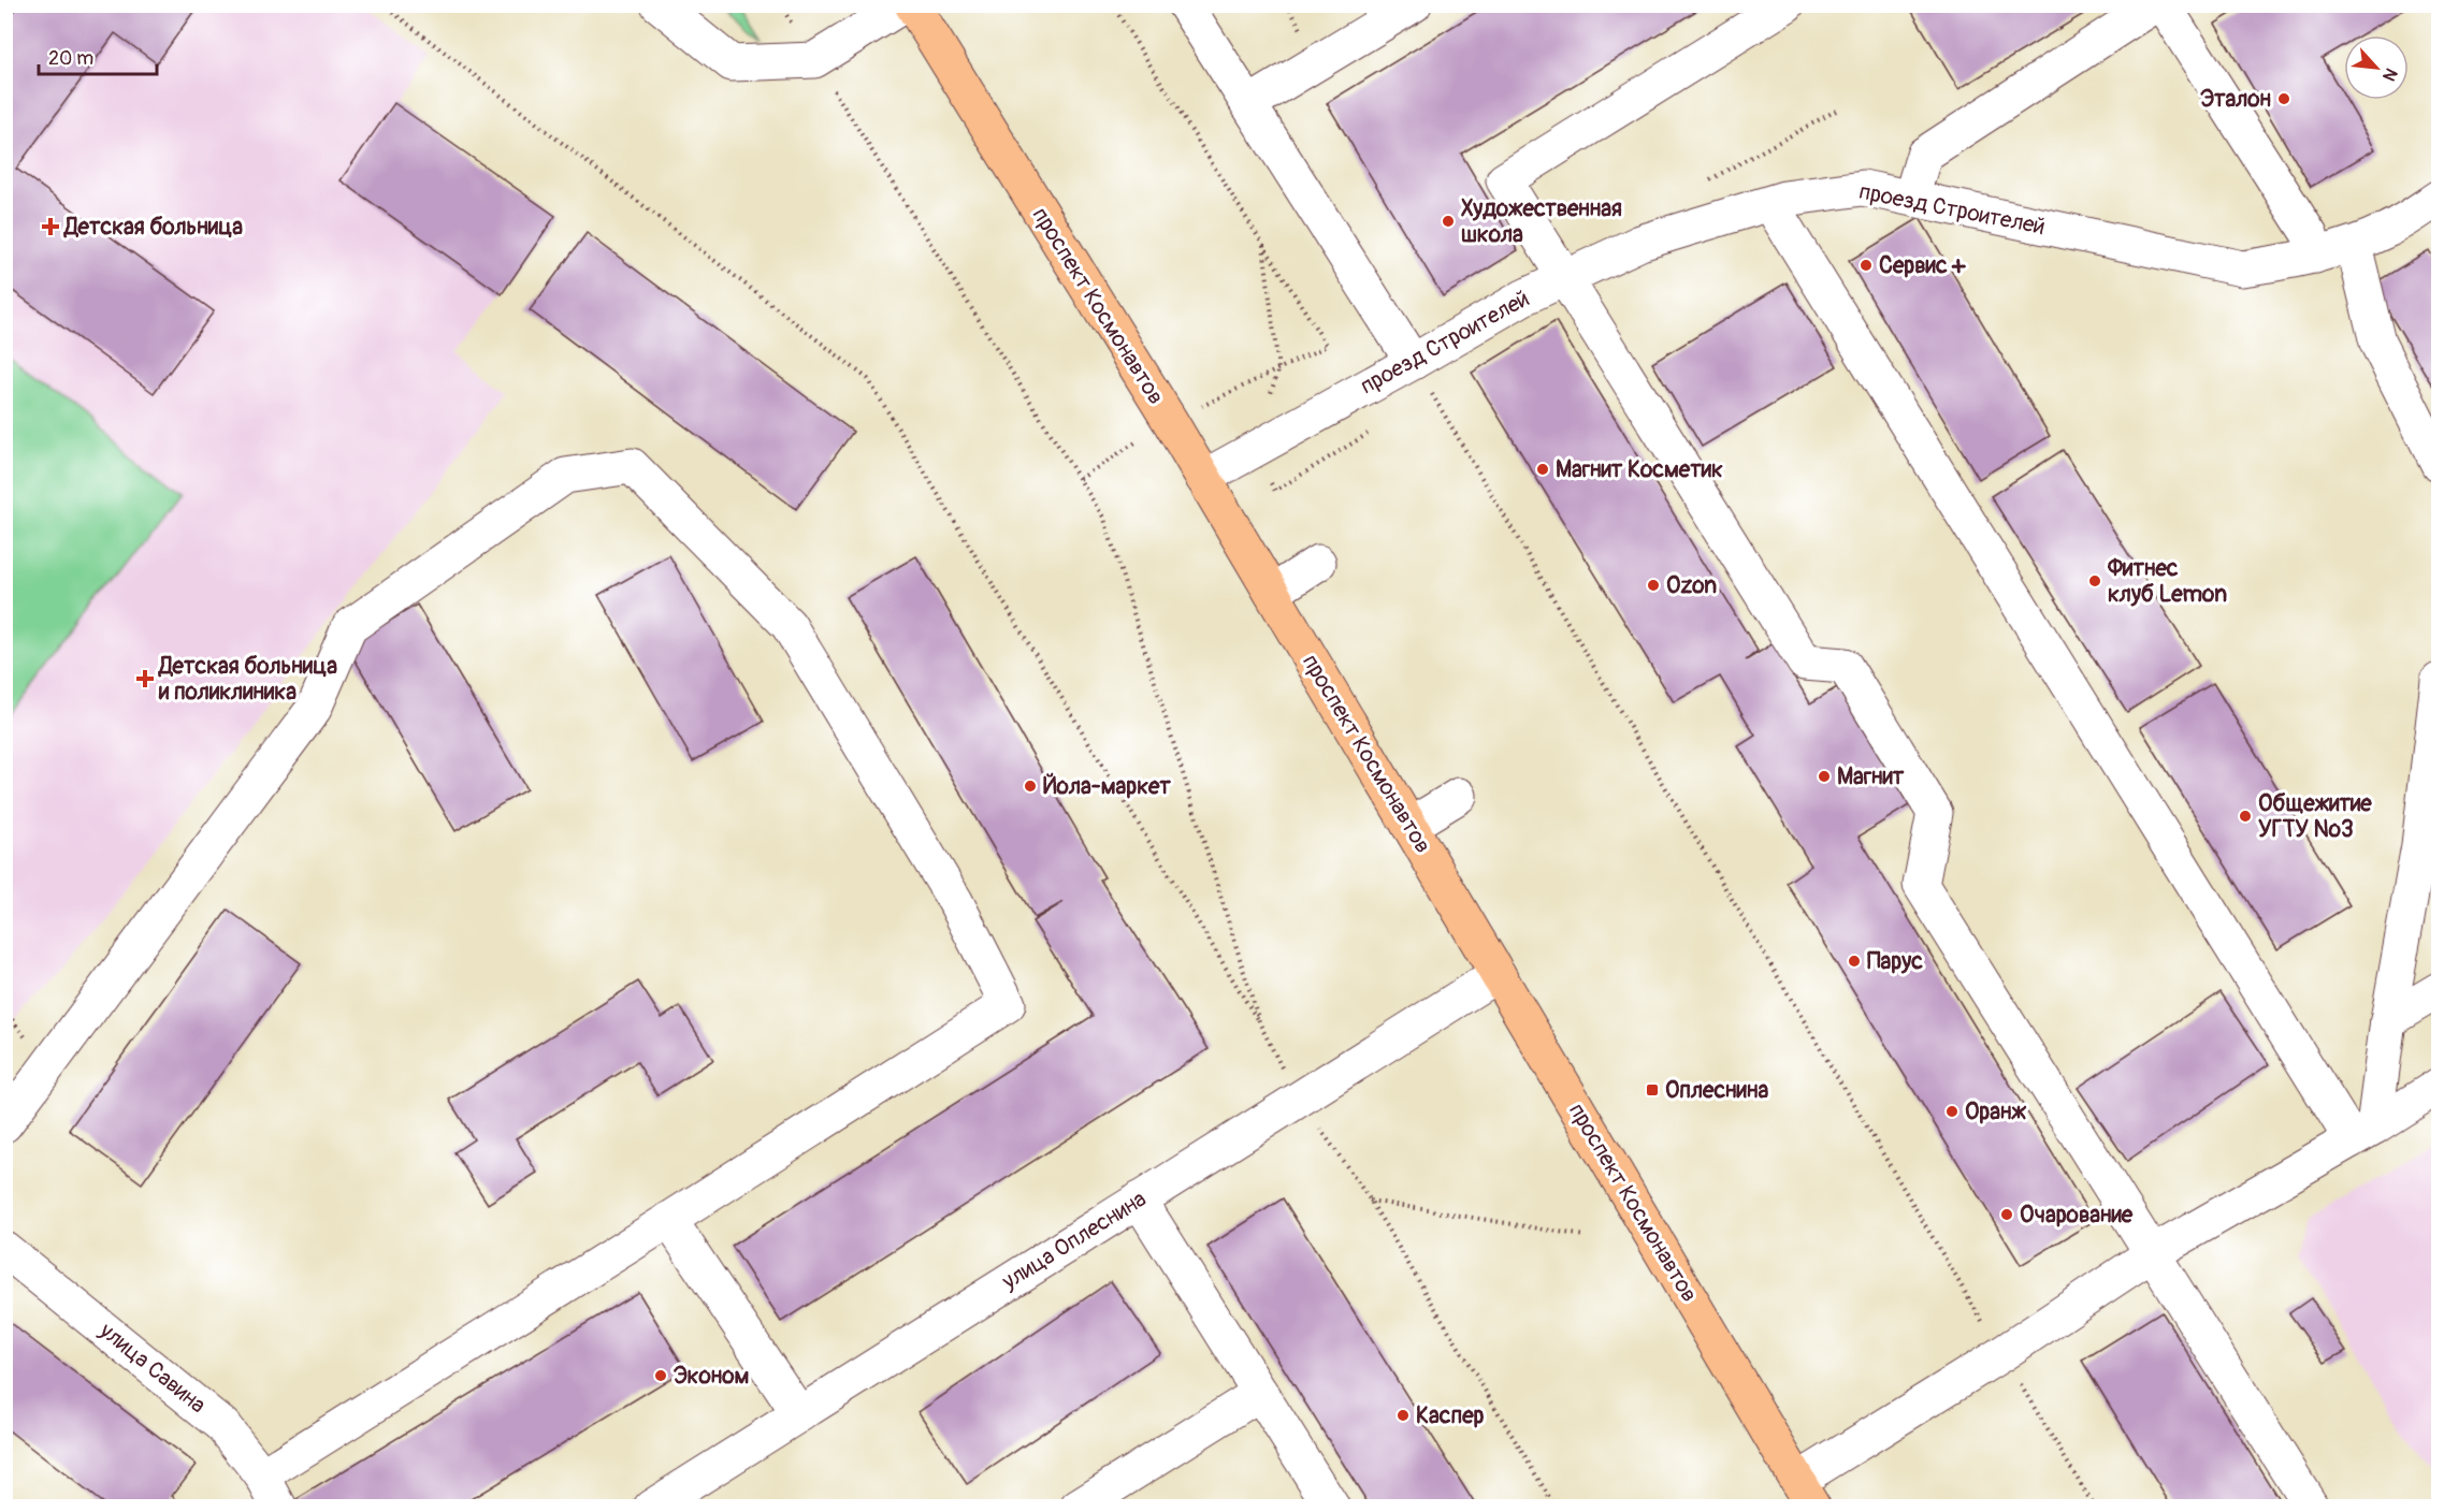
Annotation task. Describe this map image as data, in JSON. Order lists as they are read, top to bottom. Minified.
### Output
{"streets":{"main road":["проспект Космонавтов"],"street":["проезд Строителей","улица Оплеснина","улица Савина"]},"crossings":[["проезд Строителей","проспект Космонавтов"],["проспект Космонавтов","улица Оплеснина"]],"places":{"other":["Эталон","Художественная школа","Сервис +","Магнит Косметик","Фитнес клуб Lemon","Ozon","Магнит","Йола-маркет","Общежитие УГТУ №3","Парус","Оранж","Очарование","Эконом","Каспер"],"health":["Детская больница","Детская больница и поликлиника"],"transit":["Оплеснина"]},"scale_bar":"20 m","north":"bottom right"}
